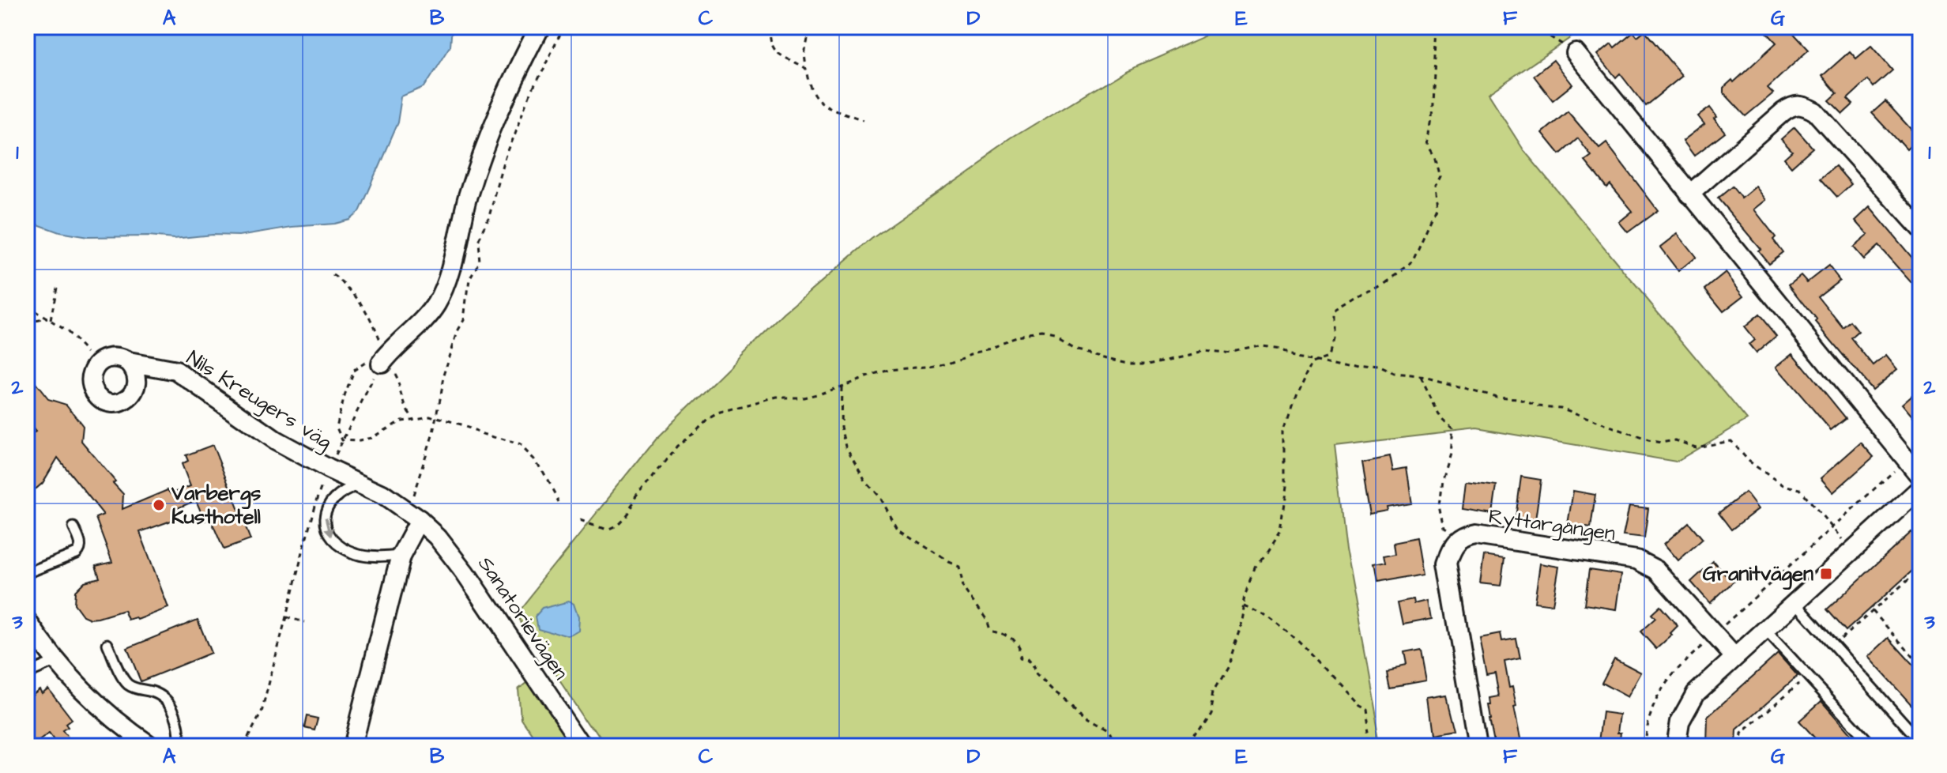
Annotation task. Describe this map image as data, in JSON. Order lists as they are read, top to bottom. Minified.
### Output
{"streets":{"street":["Nils Kreugers väg","Ryttargången","Sanatorievägen"]},"crossings":[["Nils Kreugers väg","Sanatorievägen"]],"places":{"other":["Varbergs Kusthotell"],"transit":["Granitvägen"]},"grid":{"columns":["A","B","C","D","E","F","G"],"rows":["1","2","3"]}}
